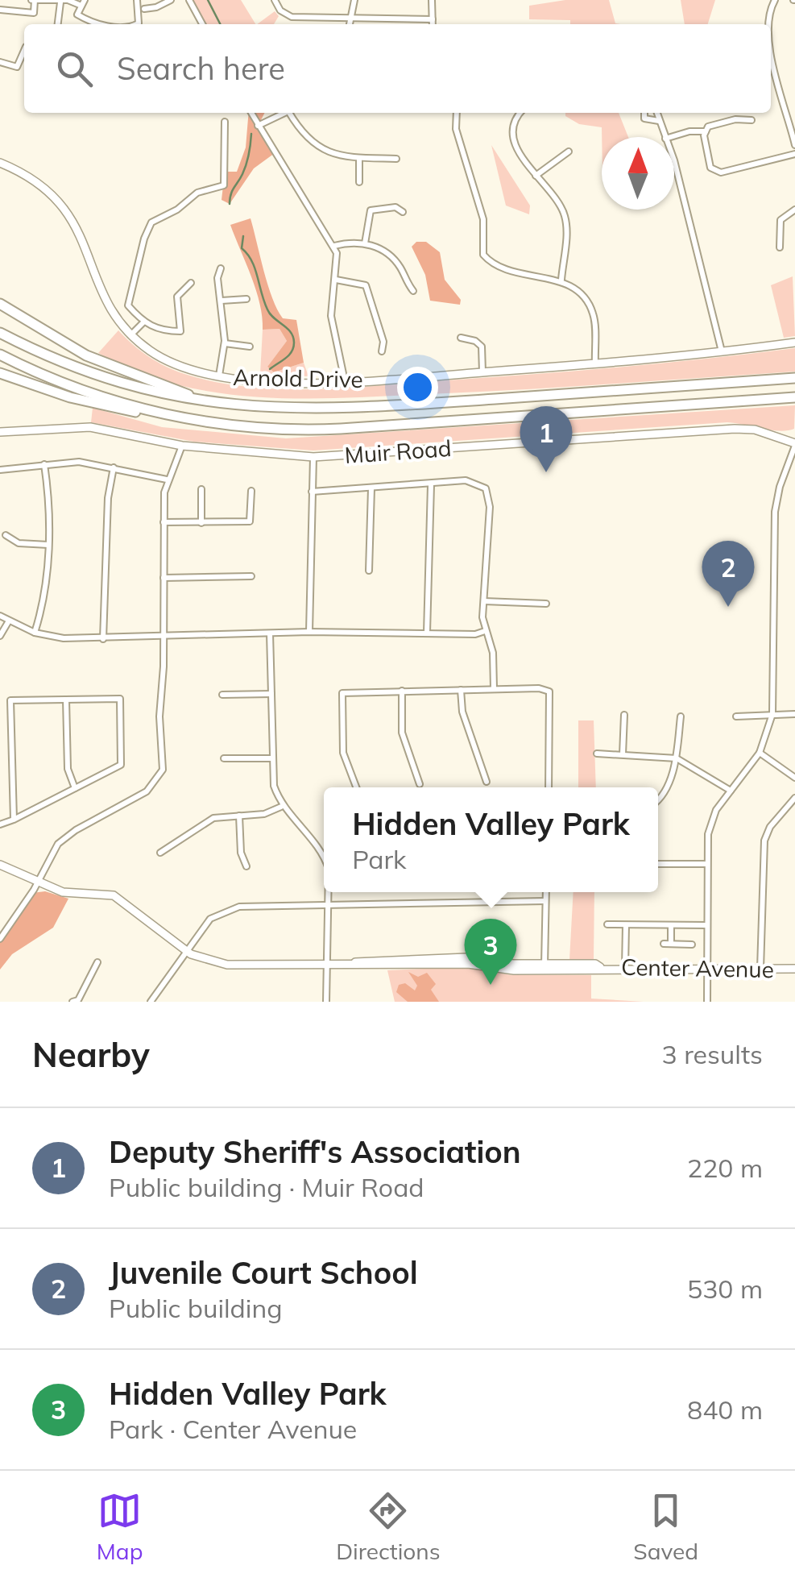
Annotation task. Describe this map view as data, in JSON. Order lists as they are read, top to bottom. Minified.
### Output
{"streets":{"street":["Arnold Drive","Muir Road","Center Avenue"]},"north":"top","page":{"search":"Search here","pins":["1","2","3"],"popup":["Hidden Valley Park","Park"],"heading":["Nearby","3 results"],"list":[{"mark":"1","name":"Deputy Sheriff's Association","note":"Public building · Muir Road","value":"220 m"},{"mark":"2","name":"Juvenile Court School","note":"Public building","value":"530 m"},{"mark":"3","name":"Hidden Valley Park","note":"Park · Center Avenue","value":"840 m"}],"nav":["Map","Directions","Saved"]}}
